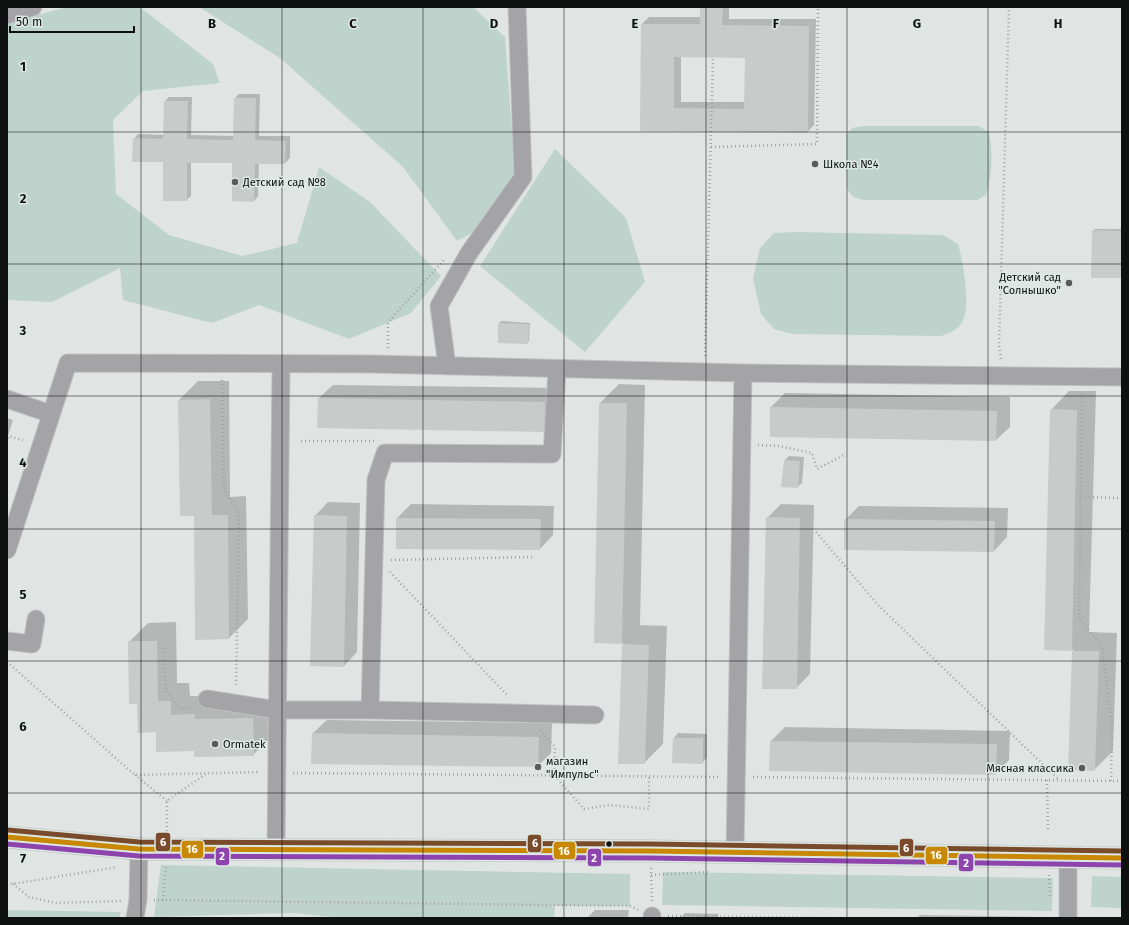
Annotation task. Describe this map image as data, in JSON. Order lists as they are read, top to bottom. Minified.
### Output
{"places":["Школа №4","Детский сад №8","Детский сад \"Солнышко\"","Ormatek","магазин \"Импульс\"","Мясная классика"],"lines":["transit line 6","transit line 16","transit line 2"],"scale_bar":"50 m","grid":{"columns":["B","C","D","E","F","G","H"],"rows":["1","2","3","4","5","6","7"]}}
